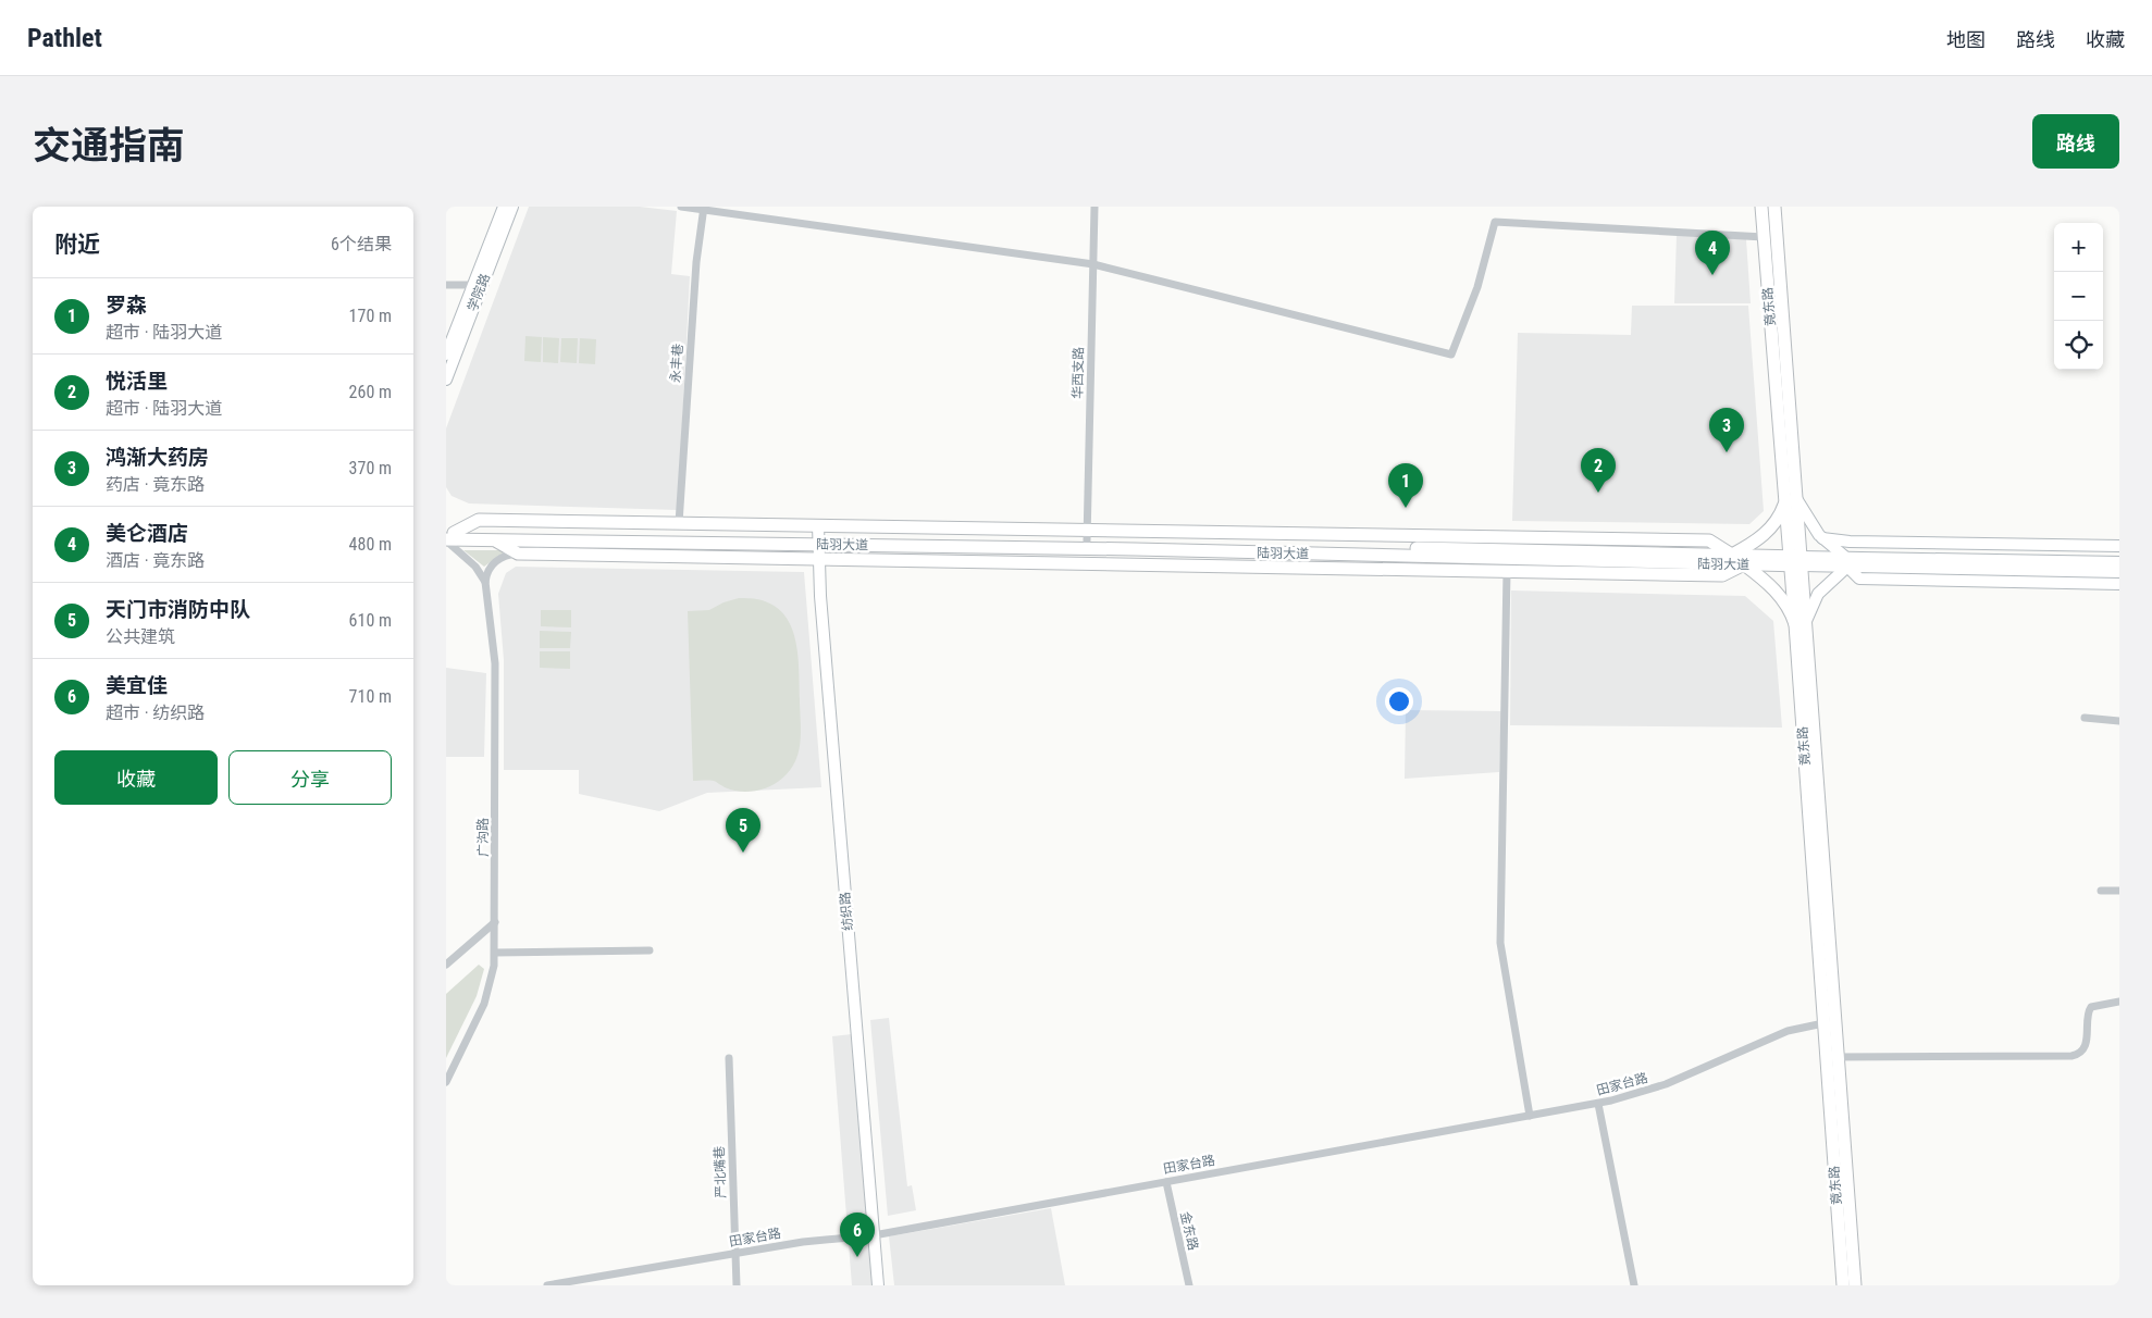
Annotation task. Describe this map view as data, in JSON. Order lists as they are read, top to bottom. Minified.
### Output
{"streets":{"main road":["学院路","竟东路","陆羽大道","纺织路"],"street":["永丰巷","华西支路","广沟路","田家台路","严北嘴巷","金东路"]},"crossings":[["竟东路","陆羽大道"],["竟东路","田家台路"],["陆羽大道","纺织路"],["纺织路","田家台路"],["田家台路","严北嘴巷"],["田家台路","金东路"]],"page":{"header":"Pathlet","nav":["地图","路线","收藏"],"title":"交通指南","buttons":["路线",["收藏","分享"]],"heading":["附近","6个结果"],"map_buttons":["+","−"],"pins":["4","3","2","1","5","6"],"list":[{"mark":"1","name":"罗森","note":"超市 · 陆羽大道","value":"170 m"},{"mark":"2","name":"悦活里","note":"超市 · 陆羽大道","value":"260 m"},{"mark":"3","name":"鸿渐大药房","note":"药店 · 竟东路","value":"370 m"},{"mark":"4","name":"美仑酒店","note":"酒店 · 竟东路","value":"480 m"},{"mark":"5","name":"天门市消防中队","note":"公共建筑","value":"610 m"},{"mark":"6","name":"美宜佳","note":"超市 · 纺织路","value":"710 m"}]}}
